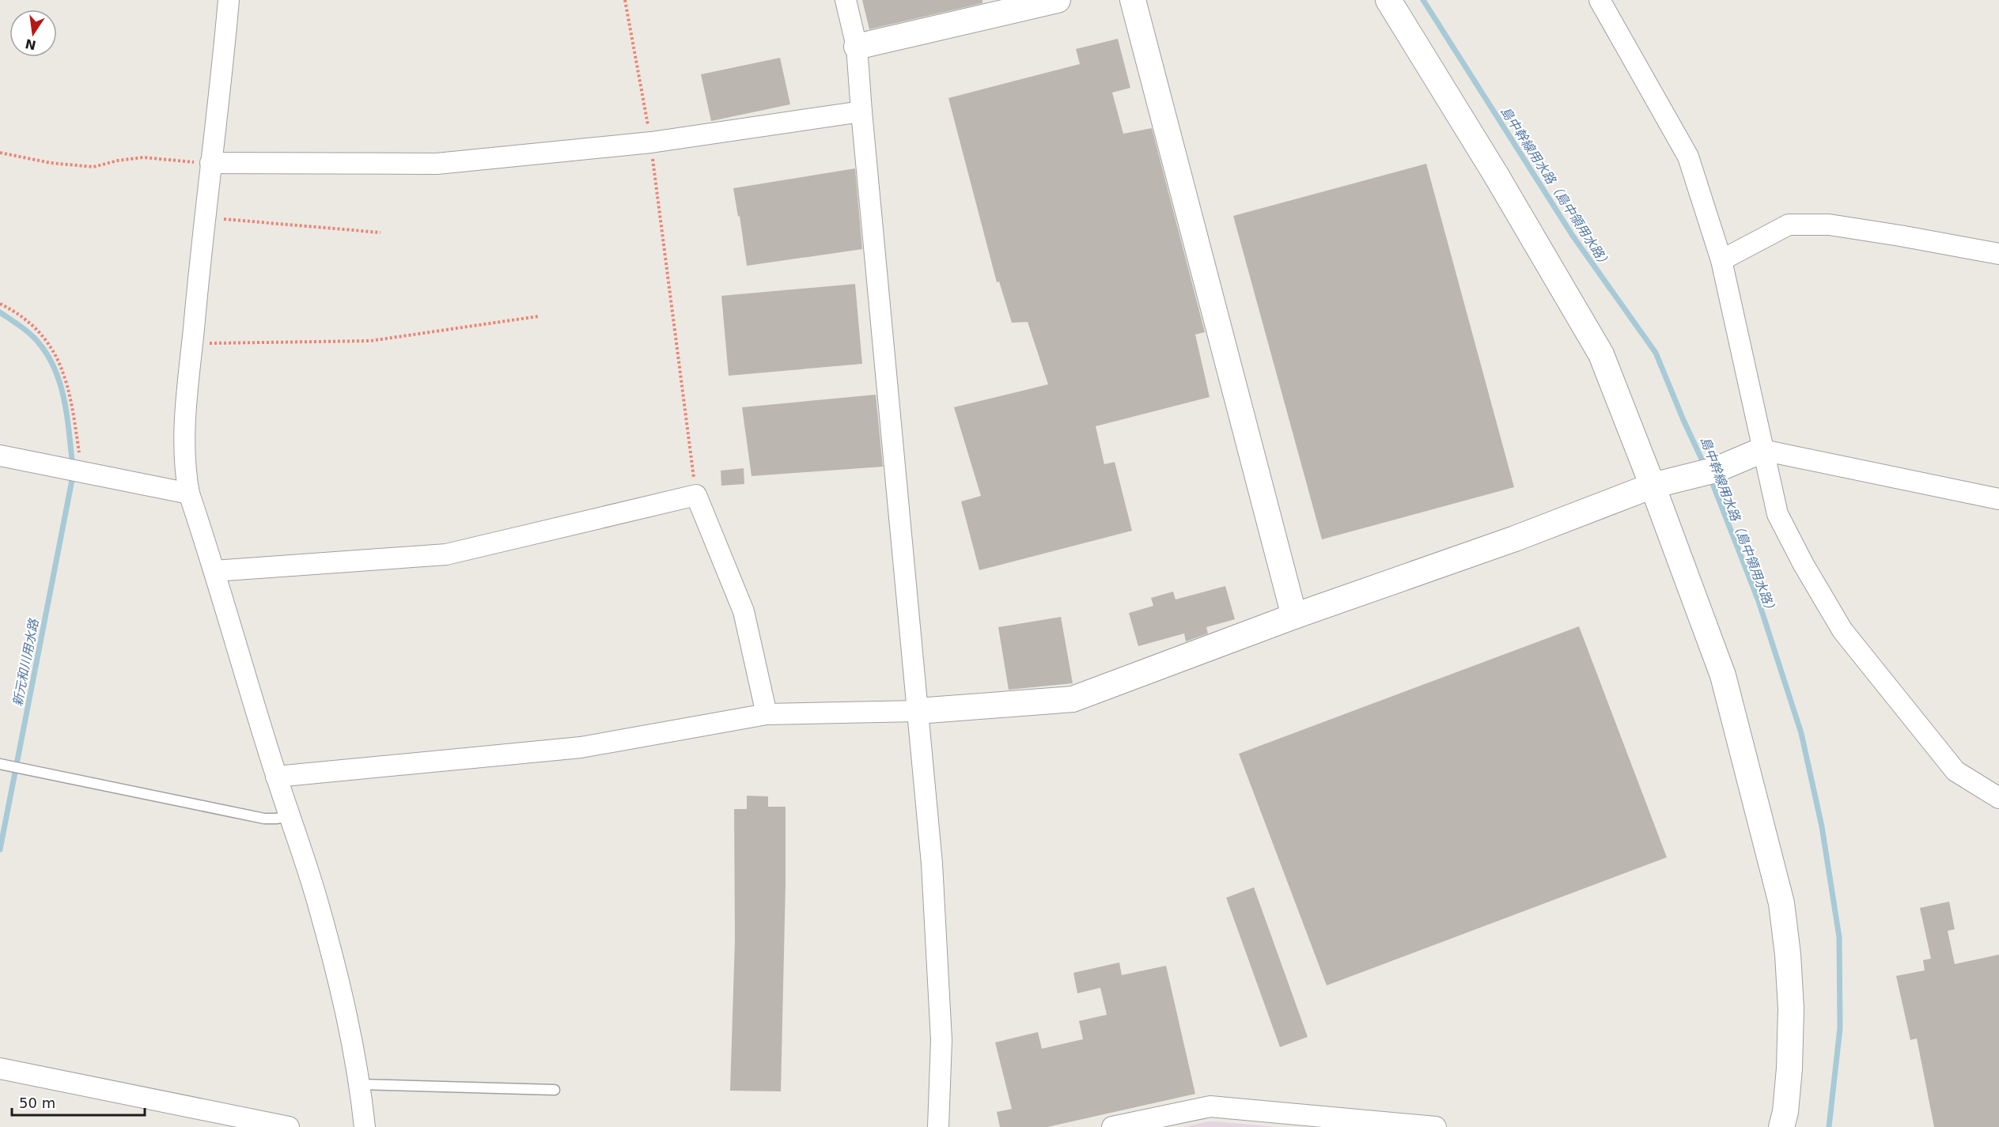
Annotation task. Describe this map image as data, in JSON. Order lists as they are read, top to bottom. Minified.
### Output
{"water":["島中幹線用水路（島中領用水路）","新元和川用水路"],"scale_bar":"50 m","north":"bottom"}
